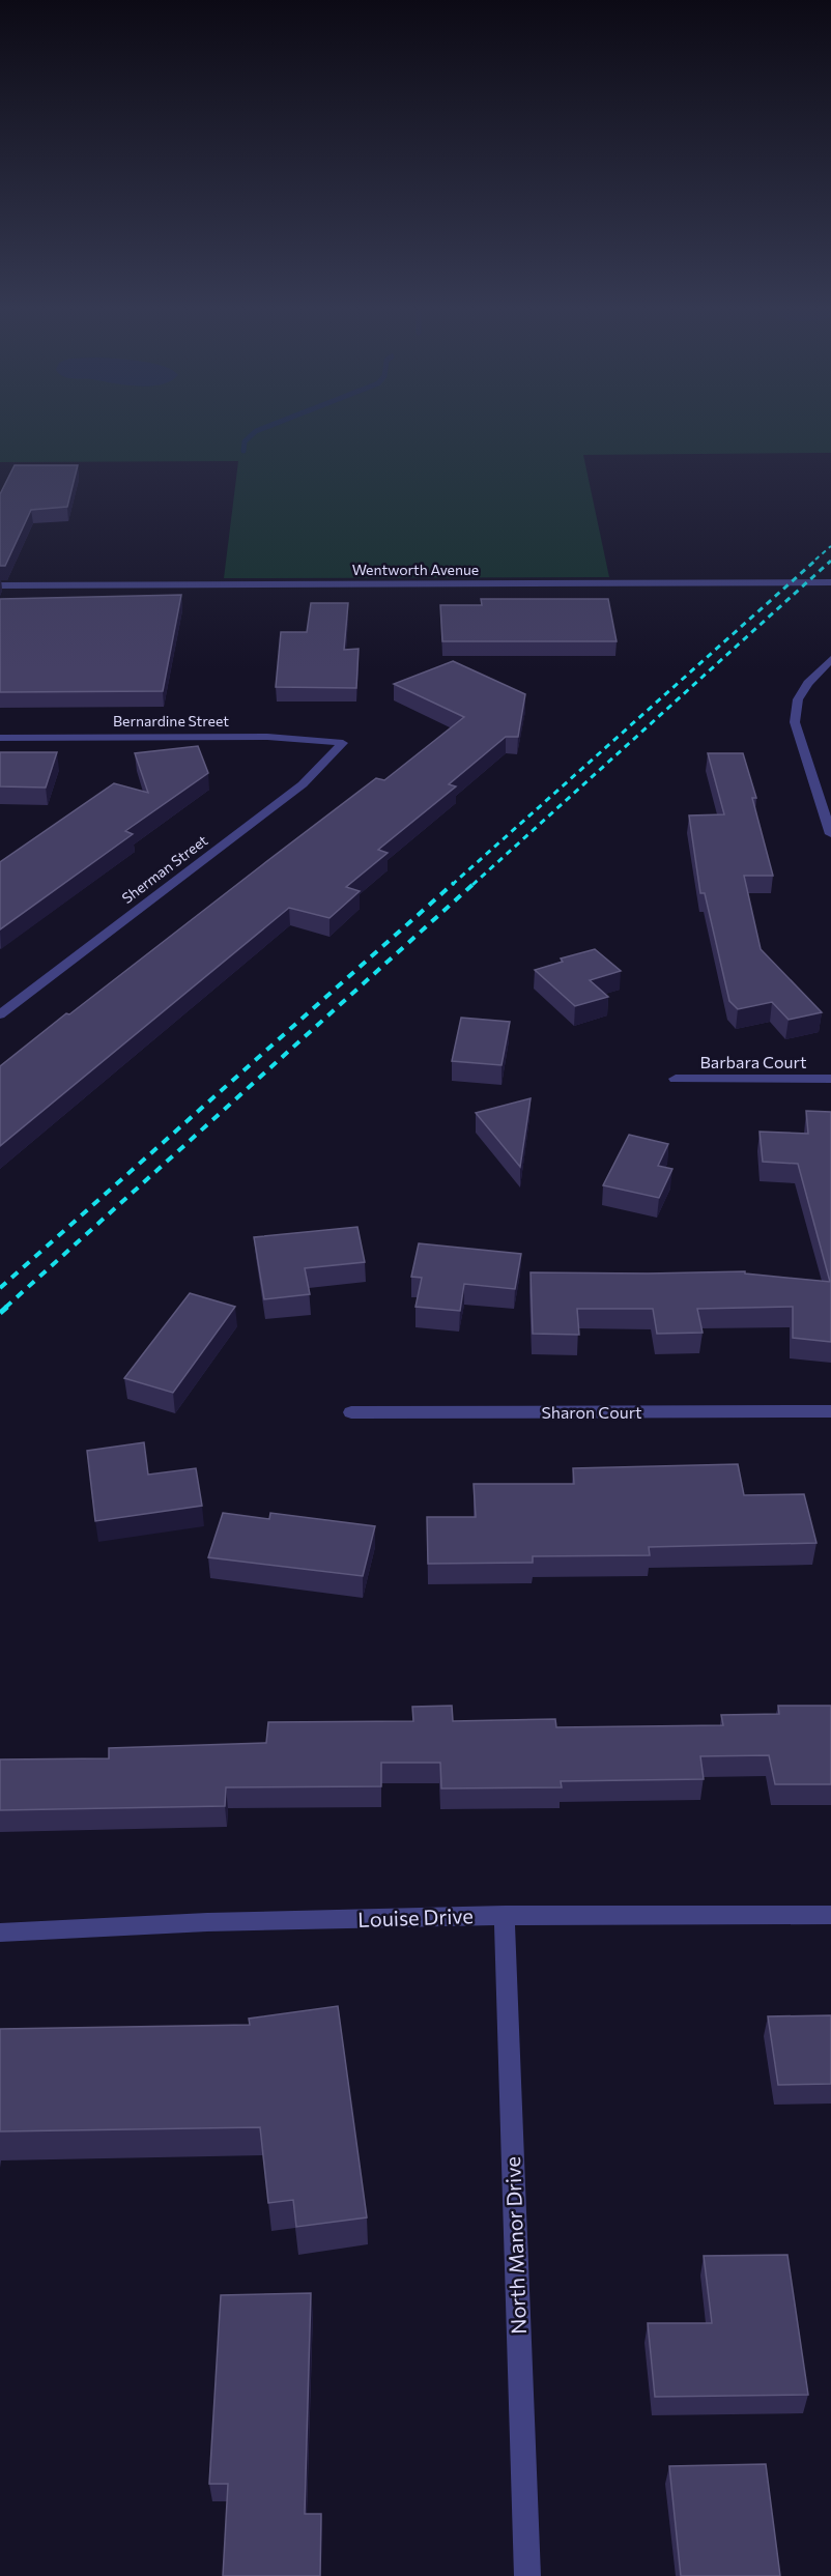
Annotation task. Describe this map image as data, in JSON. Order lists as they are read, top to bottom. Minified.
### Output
{"streets":{"street":["Wentworth Avenue","Bernardine Street","Sherman Street","Barbara Court","Sharon Court","Louise Drive","North Manor Drive"]},"crossings":[["Bernardine Street","Sherman Street"],["Louise Drive","North Manor Drive"]]}
